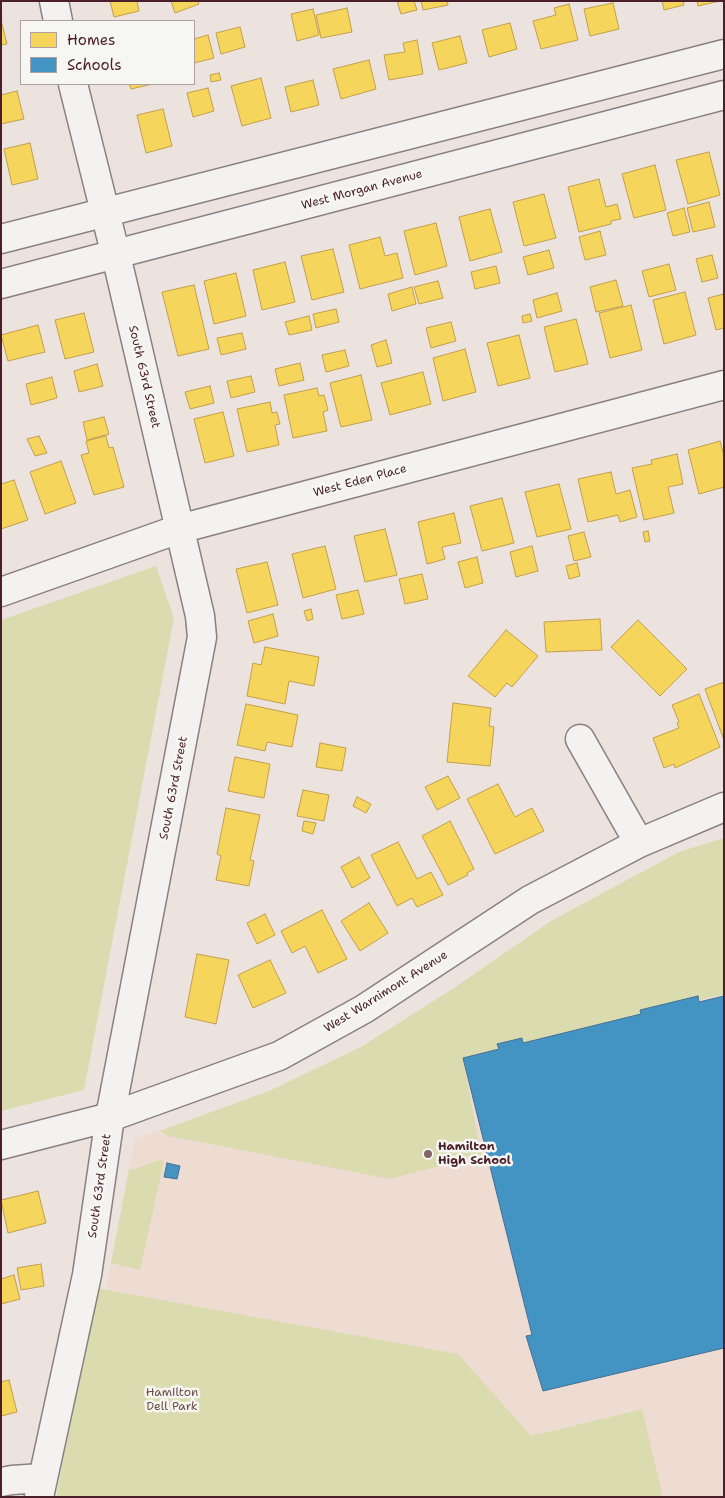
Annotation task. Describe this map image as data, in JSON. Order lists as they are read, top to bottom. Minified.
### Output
{"streets":{"street":["West Morgan Avenue","South 63rd Street","West Eden Place","West Warnimont Avenue"]},"crossings":[["West Morgan Avenue","South 63rd Street"],["South 63rd Street","West Eden Place"],["South 63rd Street","West Warnimont Avenue"]],"parks":["Hamilton Dell Park"],"places":["Hamilton High School"],"legend":["Homes","Schools"]}
